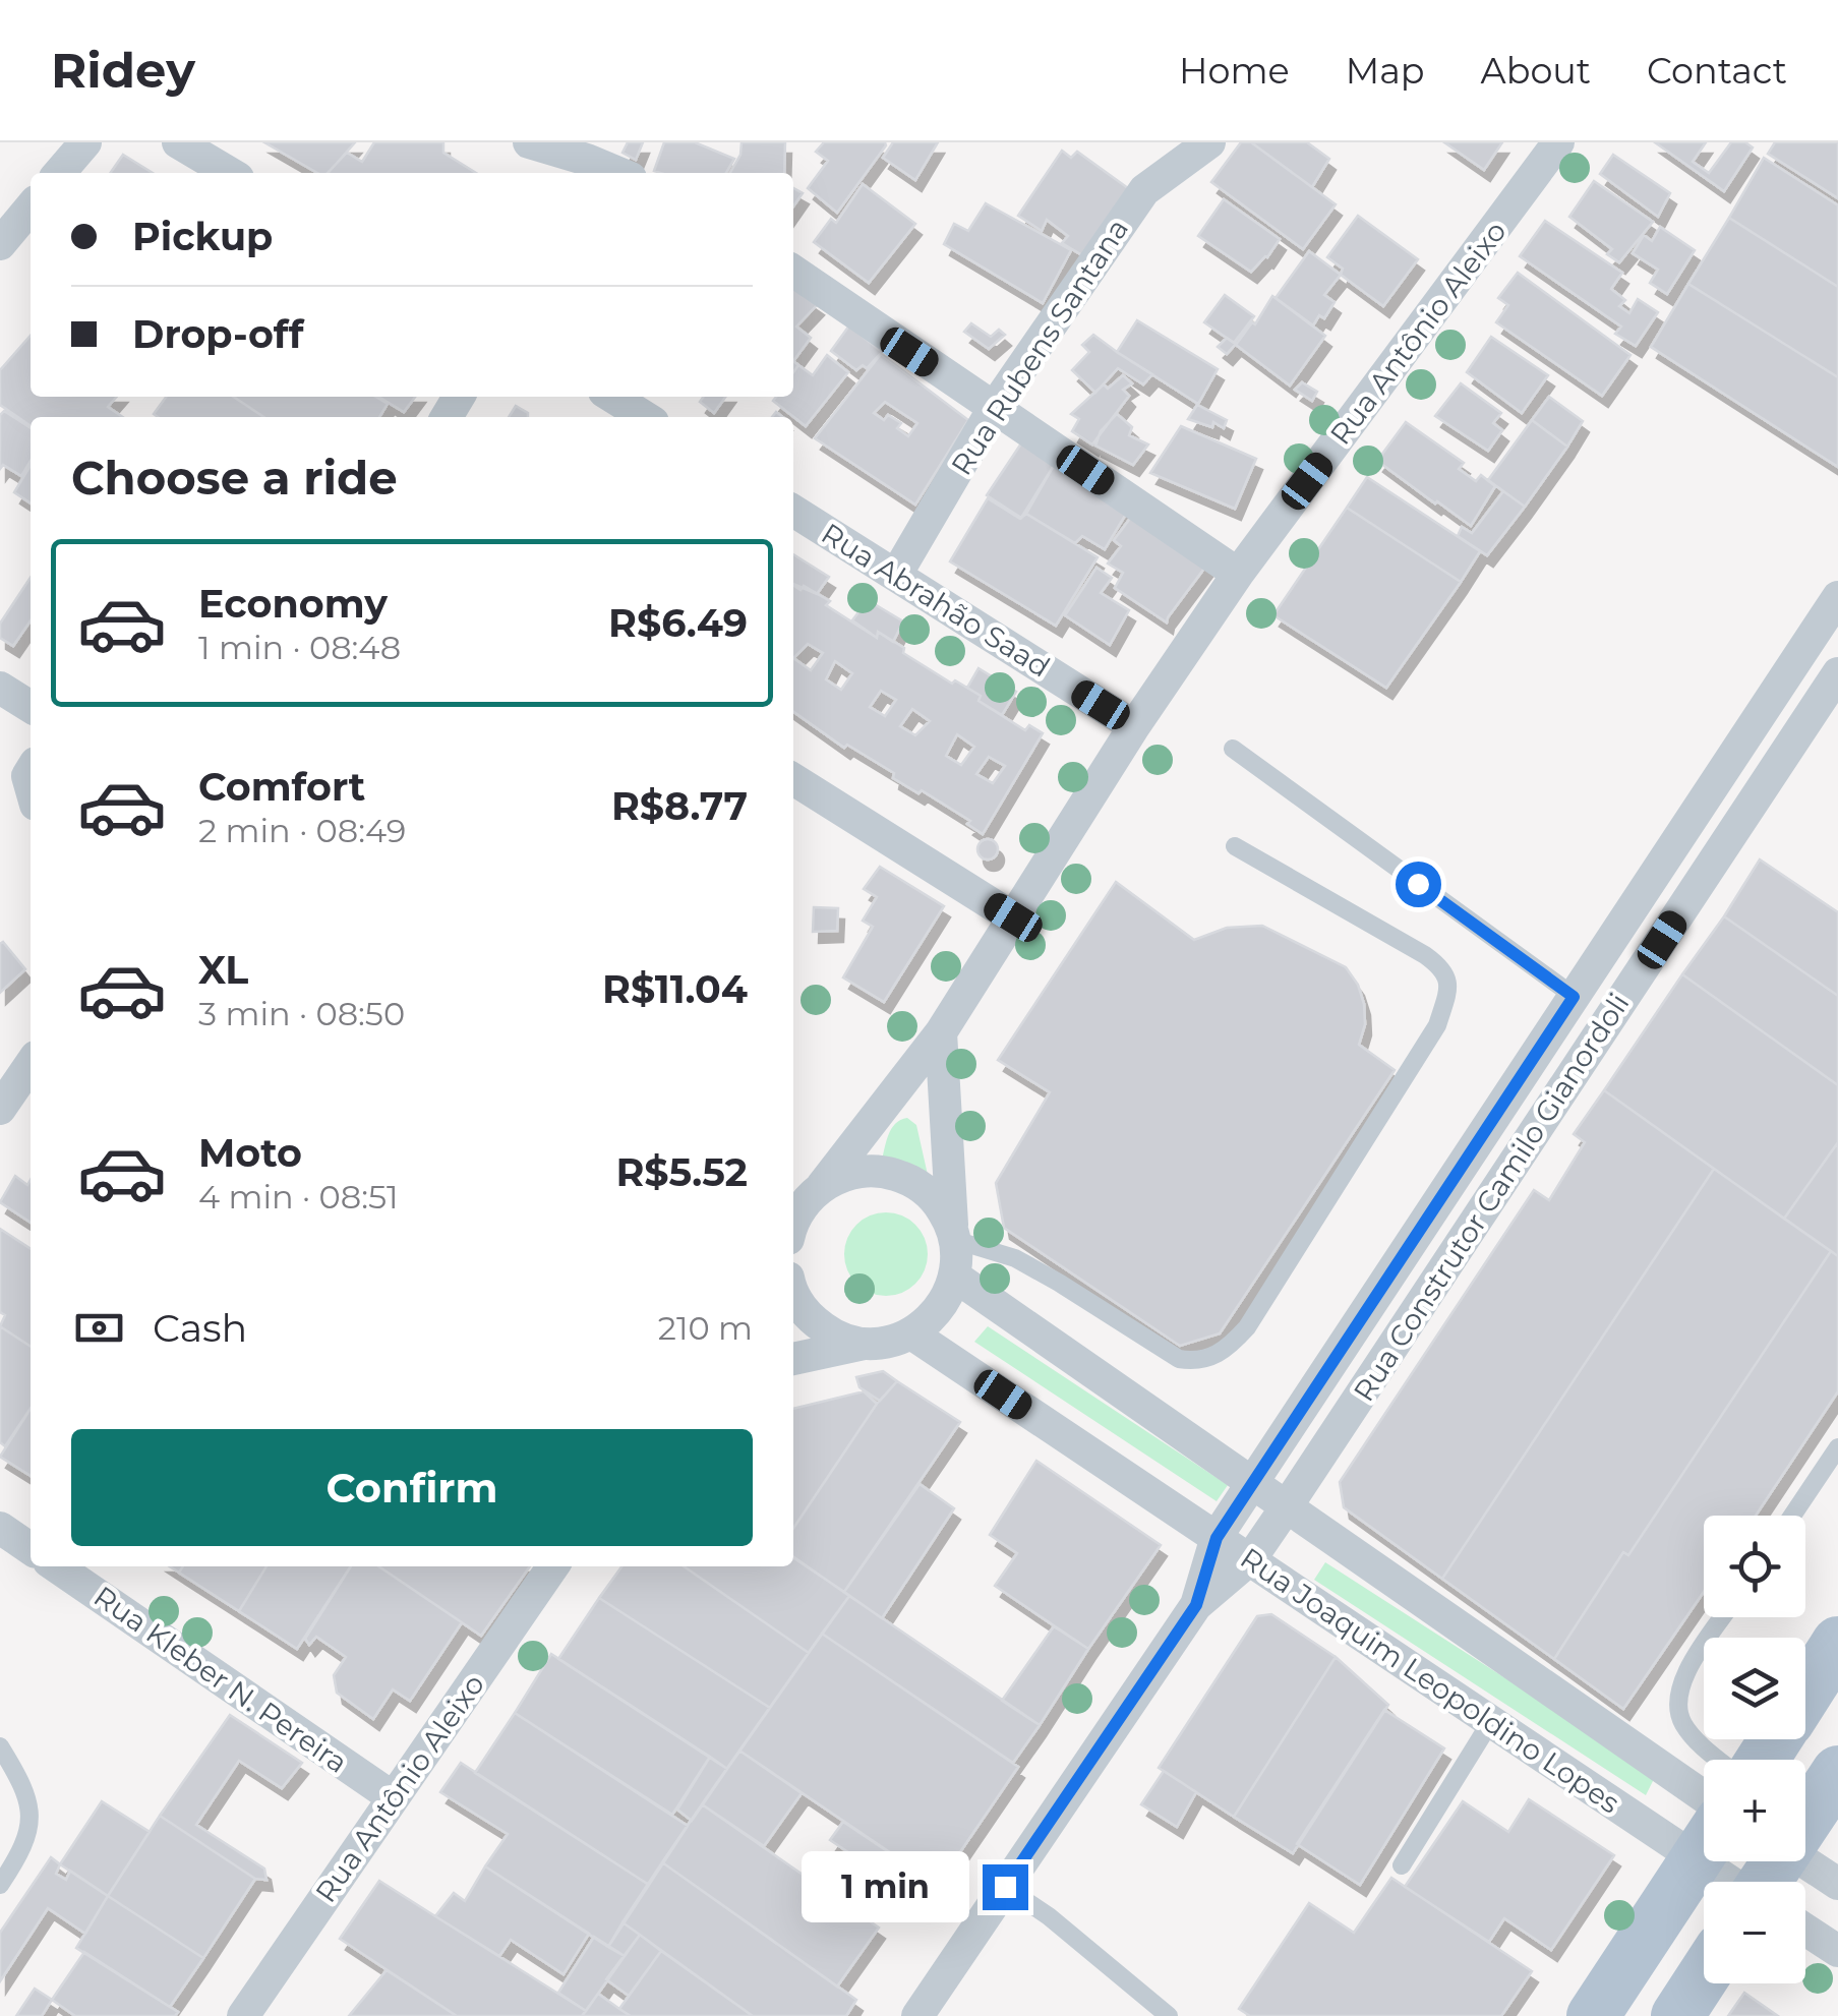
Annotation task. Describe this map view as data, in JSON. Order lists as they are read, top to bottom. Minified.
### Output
{"streets":{"street":["Rua Antônio Aleixo","Rua Rubens Santana","Rua Abrahão Saad","Rua Construtor Camilo Gianordoli","Rua Kleber N. Pereira","Rua Joaquim Leopoldino Lopes"]},"crossings":[["Rua Antônio Aleixo","Rua Abrahão Saad"],["Rua Antônio Aleixo","Rua Kleber N. Pereira"],["Rua Rubens Santana","Rua Abrahão Saad"],["Rua Construtor Camilo Gianordoli","Rua Joaquim Leopoldino Lopes"]],"page":{"header":"Ridey","nav":["Home","Map","About","Contact"],"banner":["Pickup","Drop-off"],"heading":"Choose a ride","list":[{"name":"Economy","note":"1 min · 08:48","value":"R$6.49"},{"name":"Comfort","note":"2 min · 08:49","value":"R$8.77"},{"name":"XL","note":"3 min · 08:50","value":"R$11.04"},{"name":"Moto","note":"4 min · 08:51","value":"R$5.52"}],"pay":["Cash","210 m"],"buttons":"Confirm","map_buttons":["+","−"],"bubble":"1 min"}}
